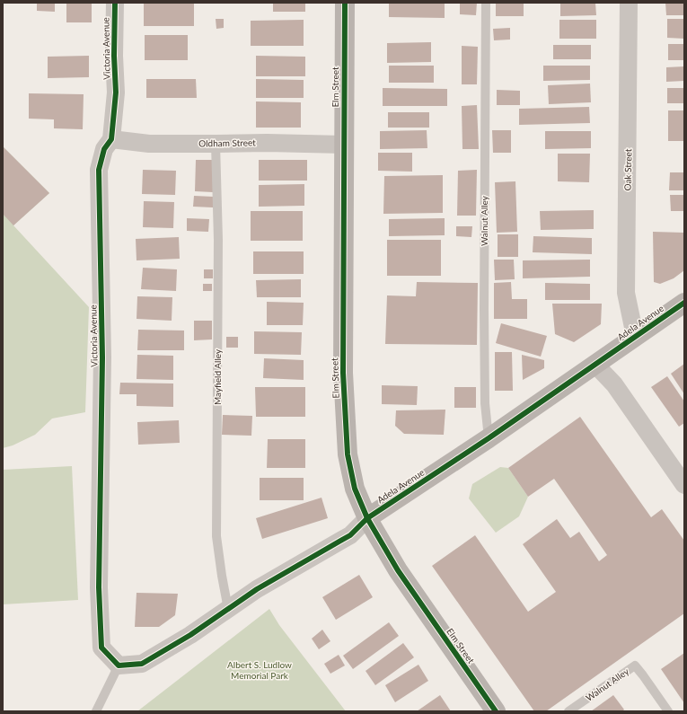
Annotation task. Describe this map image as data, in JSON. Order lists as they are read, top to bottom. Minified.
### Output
{"streets":{"main road":["Elm Street","Adela Avenue"],"street":["Victoria Avenue","Oldham Street","Oak Street"],"lane":["Walnut Alley","Mayfield Alley"]},"crossings":[["Victoria Avenue","Oldham Street"],["Victoria Avenue","Adela Avenue"],["Elm Street","Oldham Street"],["Elm Street","Adela Avenue"],["Oldham Street","Mayfield Alley"],["Oak Street","Adela Avenue"],["Walnut Alley","Adela Avenue"],["Adela Avenue","Mayfield Alley"]],"parks":["Albert S. Ludlow Memorial Park"]}
